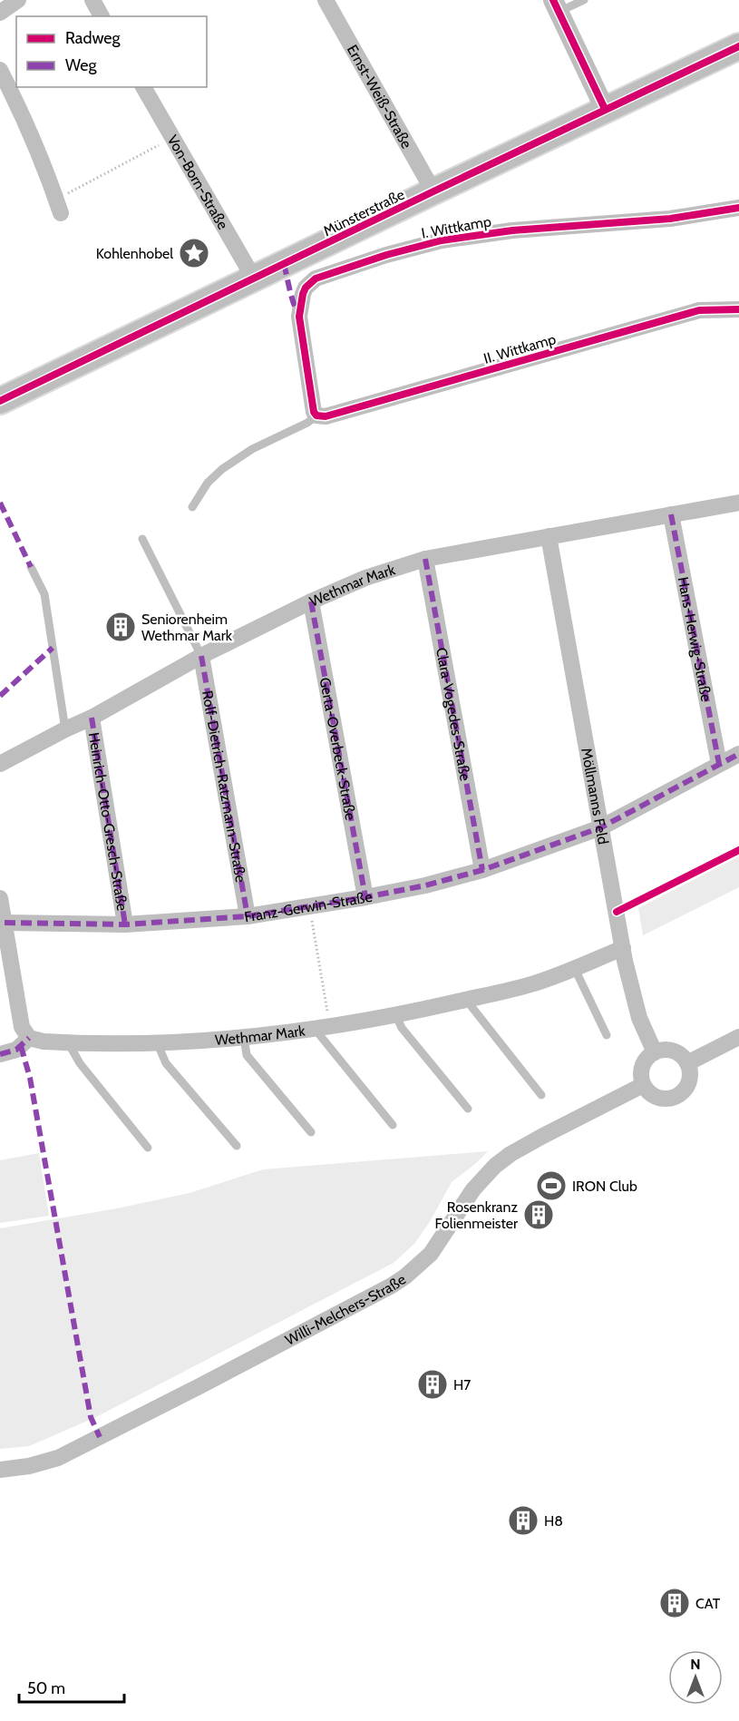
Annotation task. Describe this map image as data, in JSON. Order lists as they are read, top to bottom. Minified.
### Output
{"streets":{"main road":["Münsterstraße"],"street":["Ernst-Weiß-Straße","Von-Born-Straße","I. Wittkamp","II. Wittkamp","Wethmar Mark","Hans-Herwig-Straße","Clara-Vogedes-Straße","Gerta-Overbeck-Straße","Rolf-Dietrich-Ratzmann-Straße","Möllmanns Feld","Heinrich-Otto-Gresch-Straße","Franz-Gerwin-Straße","Willi-Melchers-Straße"]},"crossings":[["Ernst-Weiß-Straße","Münsterstraße"],["Von-Born-Straße","Münsterstraße"],["I. Wittkamp","II. Wittkamp"],["Wethmar Mark","Hans-Herwig-Straße"],["Wethmar Mark","Clara-Vogedes-Straße"],["Wethmar Mark","Gerta-Overbeck-Straße"],["Wethmar Mark","Rolf-Dietrich-Ratzmann-Straße"],["Wethmar Mark","Möllmanns Feld"],["Wethmar Mark","Heinrich-Otto-Gresch-Straße"],["Hans-Herwig-Straße","Franz-Gerwin-Straße"],["Clara-Vogedes-Straße","Franz-Gerwin-Straße"],["Gerta-Overbeck-Straße","Franz-Gerwin-Straße"],["Rolf-Dietrich-Ratzmann-Straße","Franz-Gerwin-Straße"],["Möllmanns Feld","Franz-Gerwin-Straße"],["Möllmanns Feld","Willi-Melchers-Straße"],["Heinrich-Otto-Gresch-Straße","Franz-Gerwin-Straße"]],"places":{"place":["Kohlenhobel"],"building":["Seniorenheim Wethmar Mark","Rosenkranz Folienmeister","H7","H8","CAT"],"sports":["IRON Club"]},"legend":["Radweg","Weg"],"scale_bar":"50 m","north":"top"}
